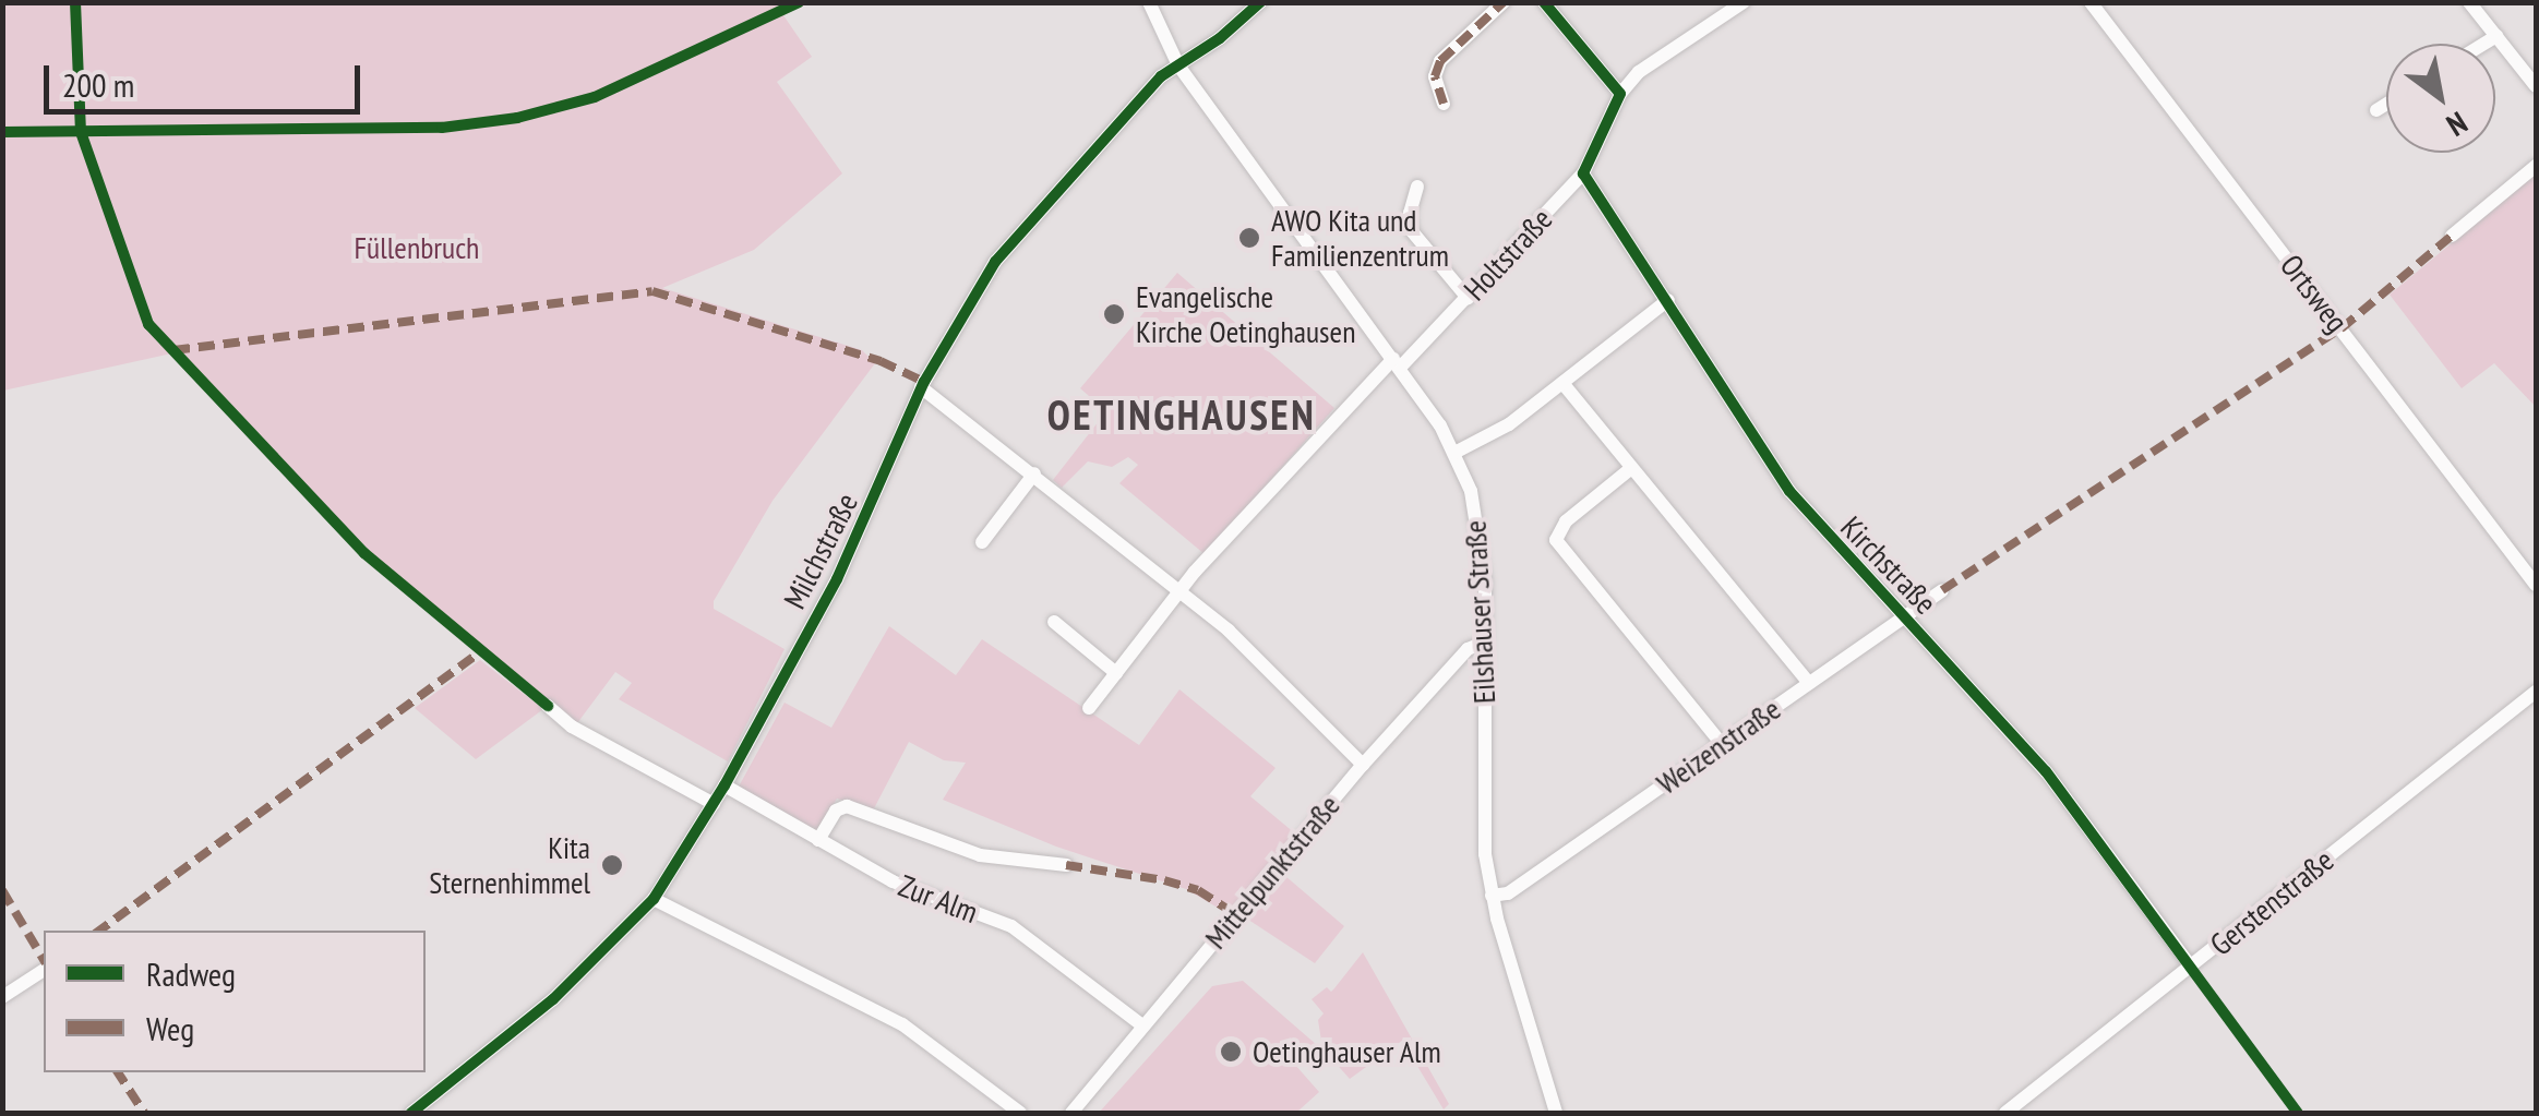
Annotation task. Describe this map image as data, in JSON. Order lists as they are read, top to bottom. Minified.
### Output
{"streets":{"street":["Holtstraße","Ortsweg","Milchstraße","Kirchstraße","Eilshauser Straße","Weizenstraße","Mittelpunktstraße","Zur Alm","Gerstenstraße"]},"crossings":[["Holtstraße","Kirchstraße"],["Holtstraße","Eilshauser Straße"],["Milchstraße","Eilshauser Straße"],["Milchstraße","Zur Alm"],["Kirchstraße","Weizenstraße"],["Kirchstraße","Gerstenstraße"],["Eilshauser Straße","Weizenstraße"],["Eilshauser Straße","Mittelpunktstraße"],["Mittelpunktstraße","Zur Alm"]],"districts":["OETINGHAUSEN"],"parks":["Füllenbruch"],"places":["AWO Kita und Familienzentrum","Evangelische Kirche Oetinghausen","Kita Sternenhimmel","Oetinghauser Alm"],"legend":["Radweg","Weg"],"scale_bar":"200 m","north":"bottom right"}
